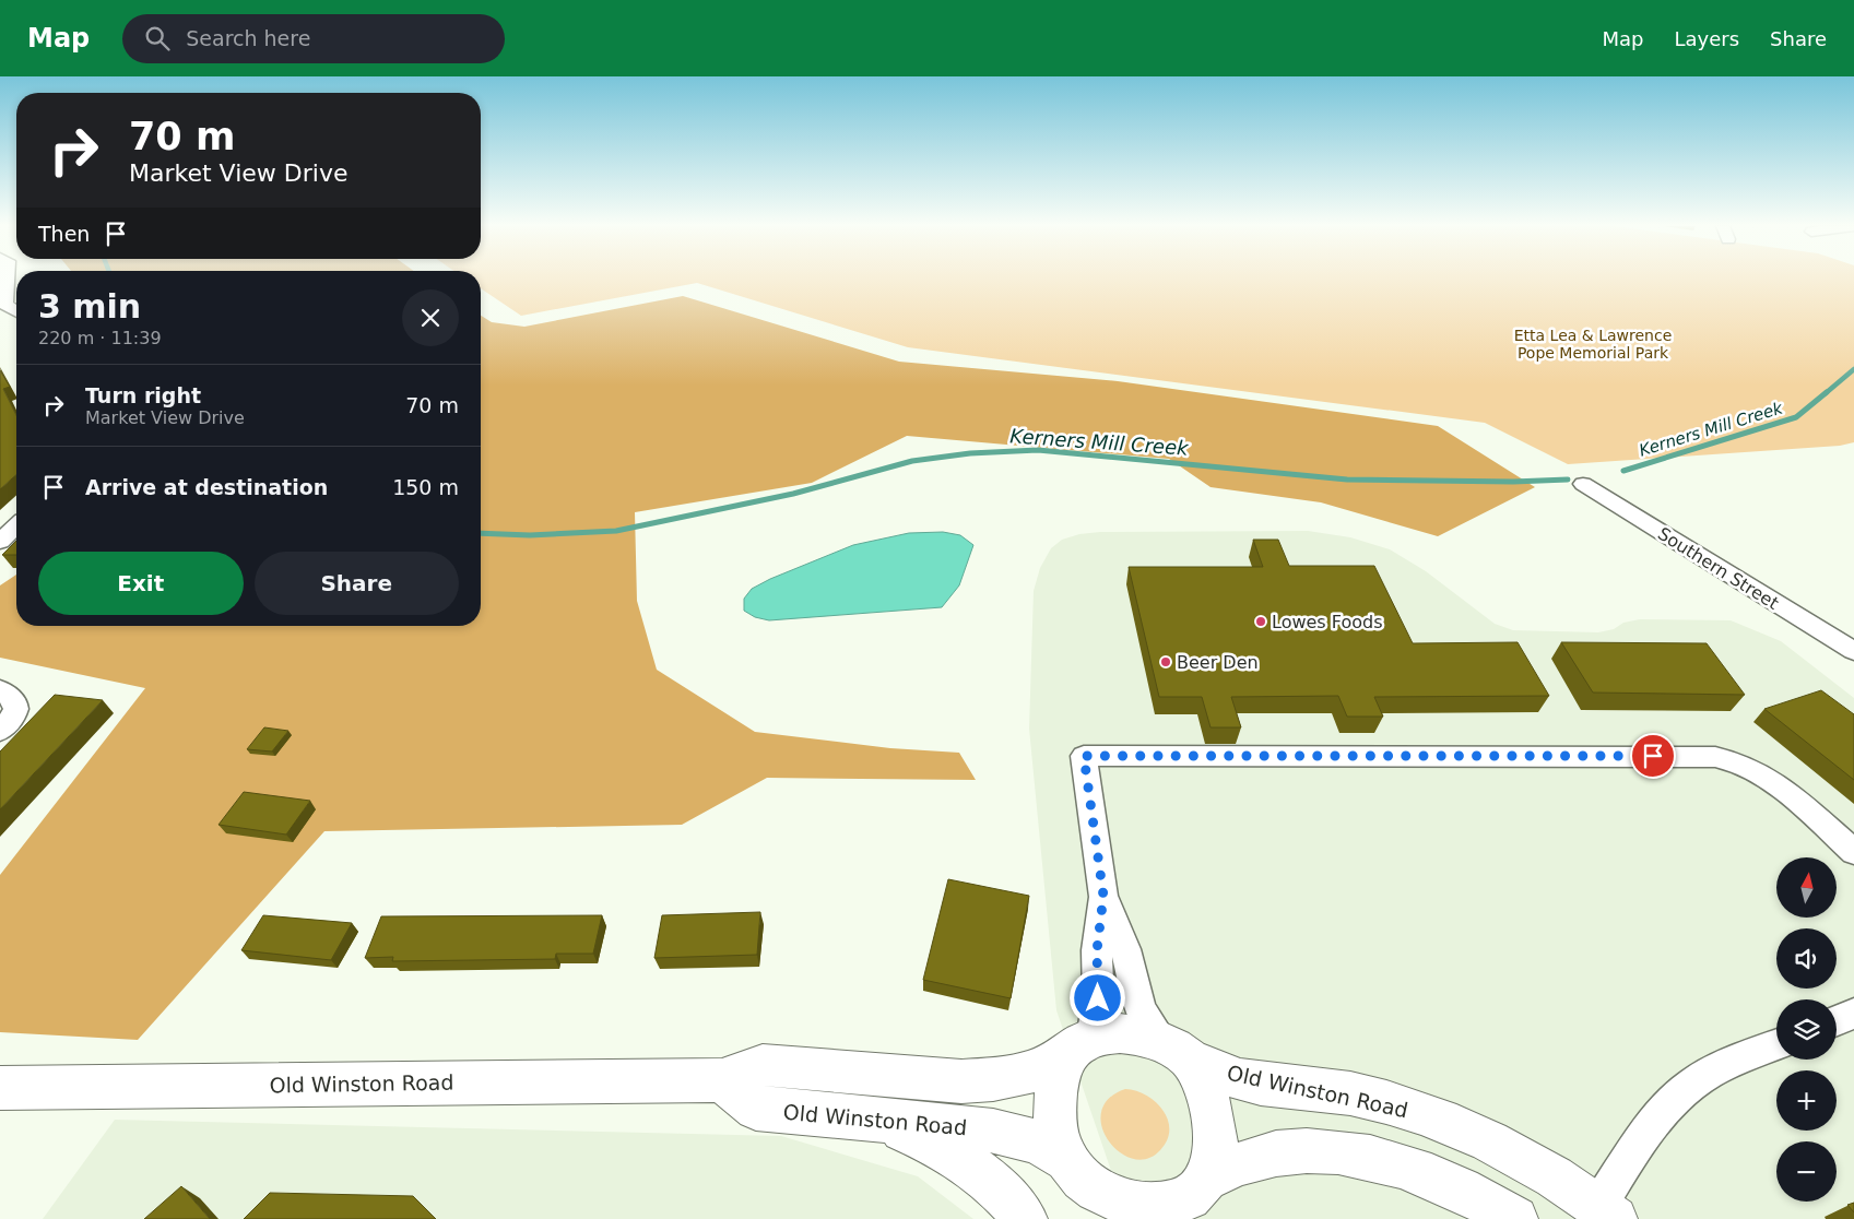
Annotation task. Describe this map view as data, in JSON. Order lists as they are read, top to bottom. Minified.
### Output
{"streets":{"main road":["Old Winston Road"],"street":["Southern Street"]},"water":["Kerners Mill Creek"],"parks":["Etta Lea & Lawrence Pope Memorial Park"],"places":["Lowes Foods","Beer Den"],"north":"top","page":{"header":"Map","search":"Search here","nav":["Map","Layers","Share"],"turn":["70 m","Market View Drive"],"then":"Then","heading":["3 min","220 m · 11:39"],"list":[{"name":"Turn right","note":"Market View Drive","value":"70 m"},{"name":"Arrive at destination","value":"150 m"}],"buttons":["Exit","Share"],"map_buttons":["+","−"]}}
